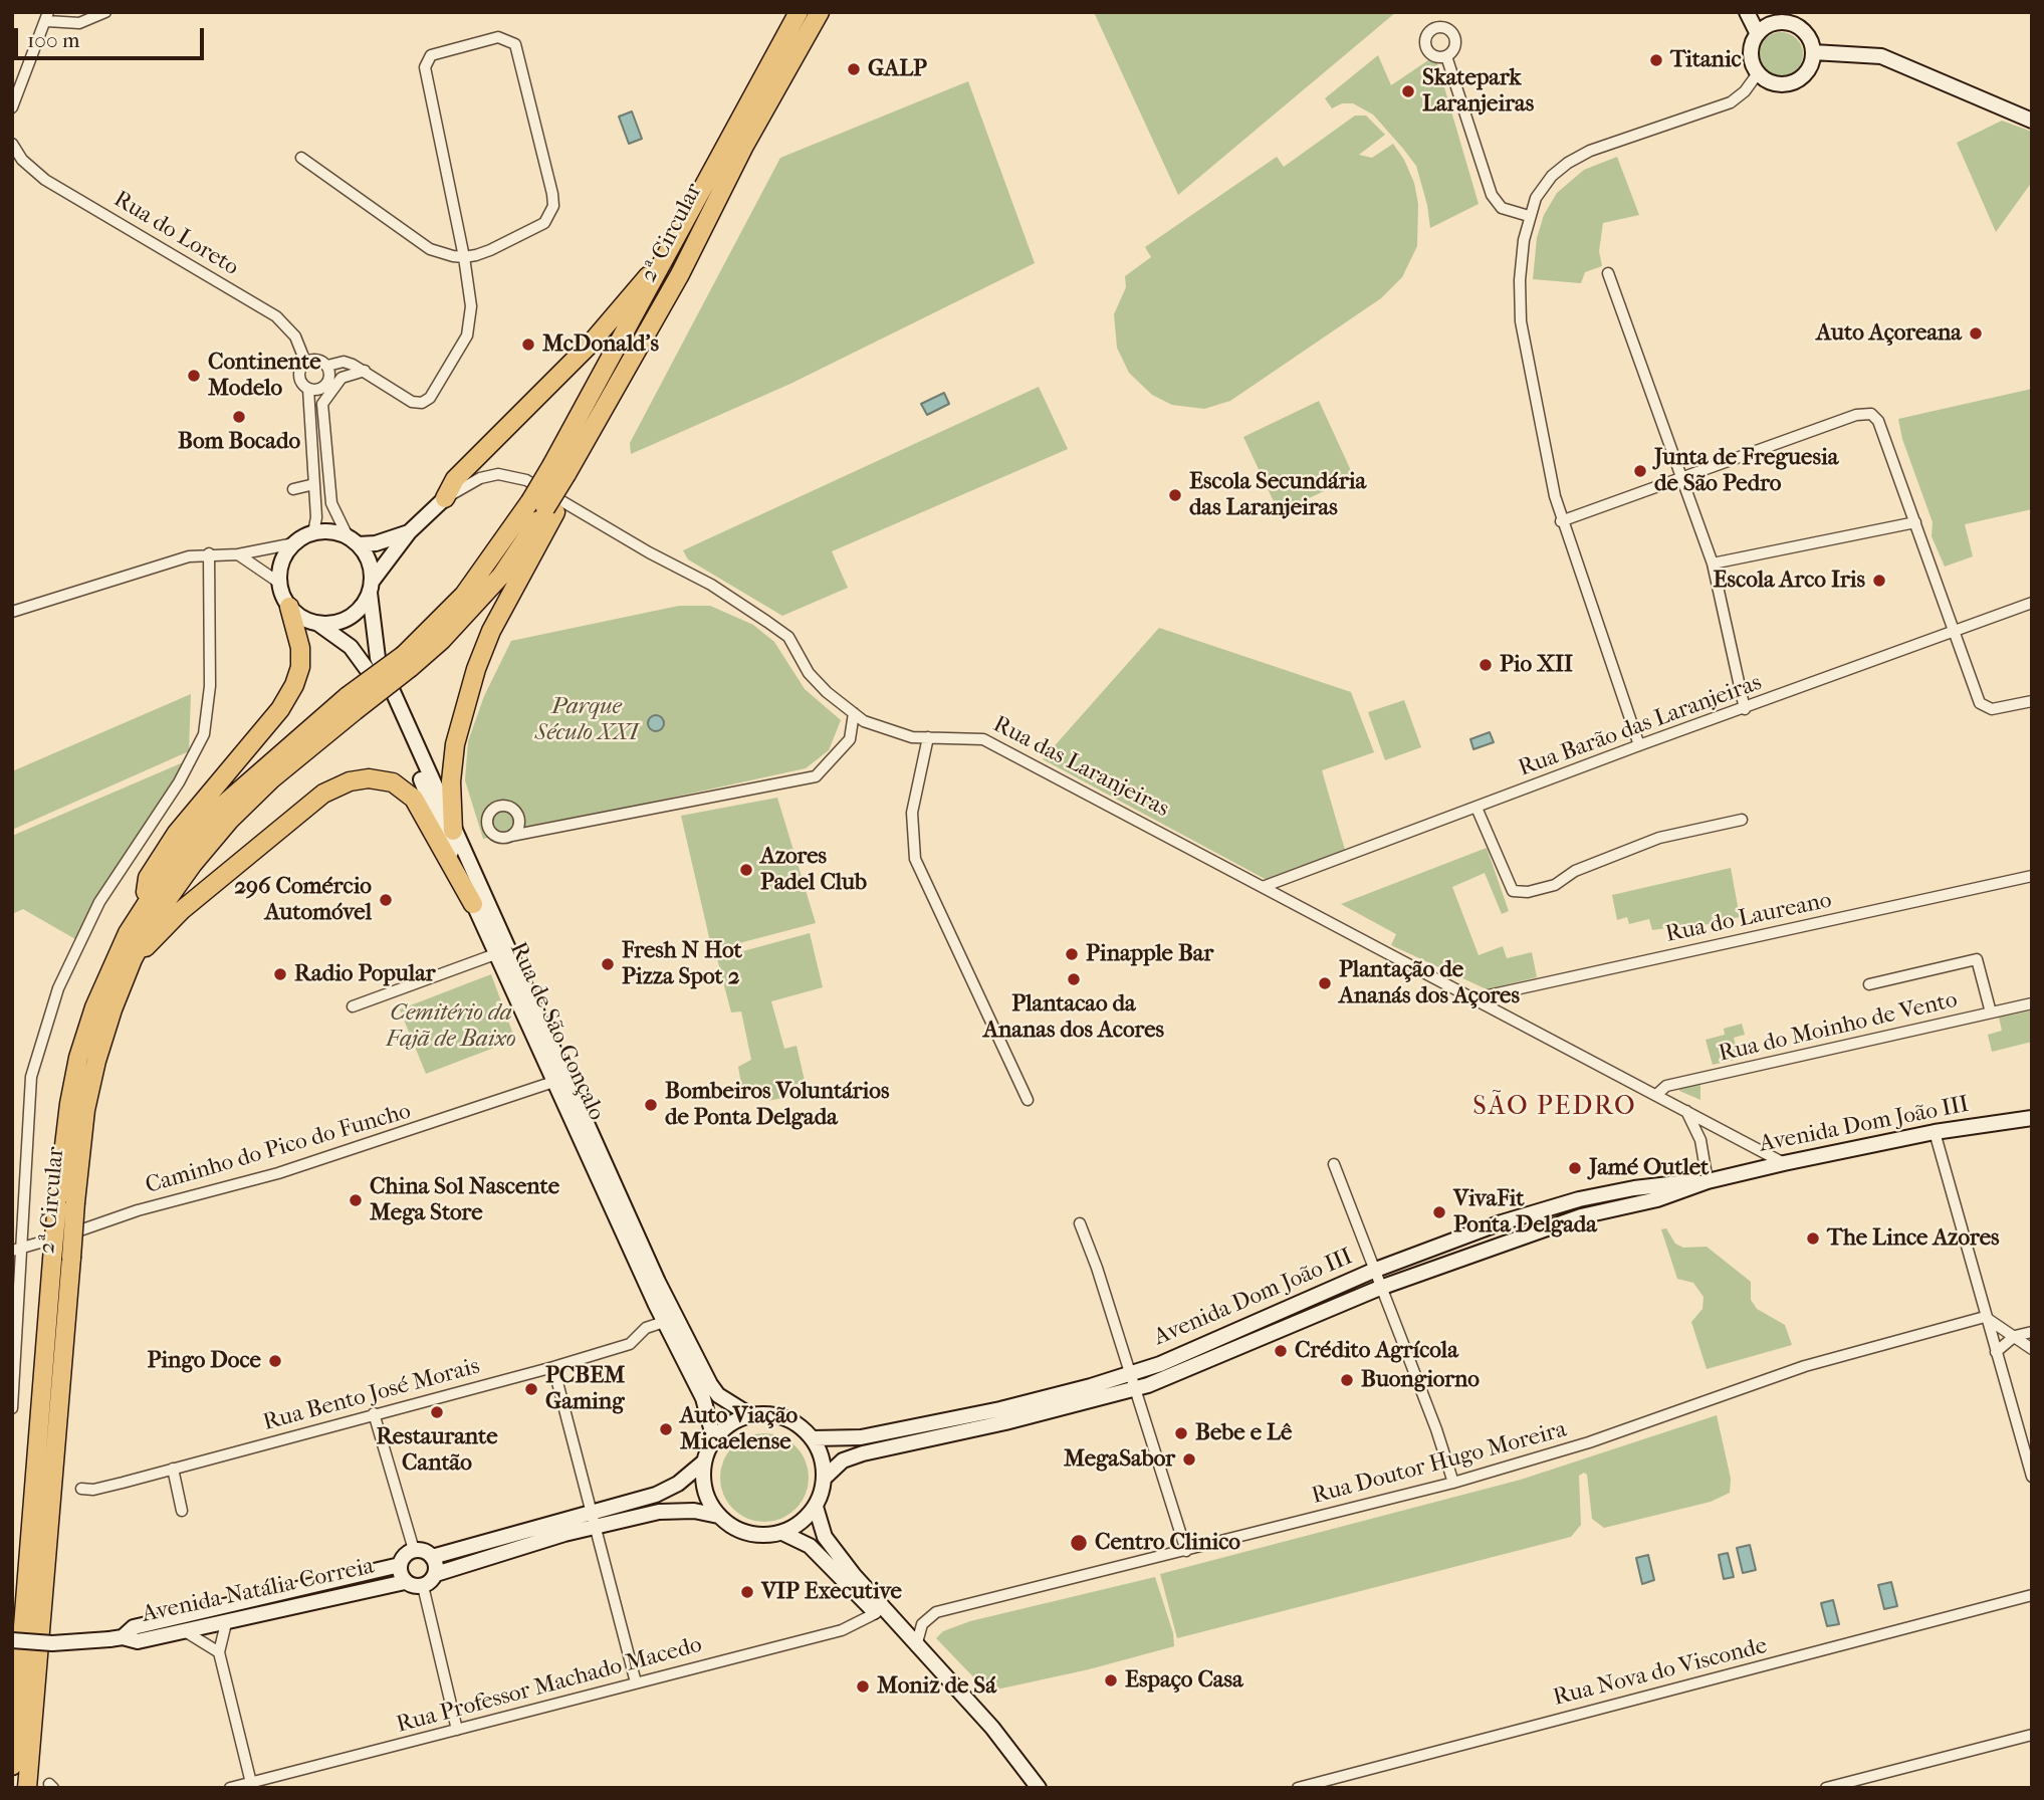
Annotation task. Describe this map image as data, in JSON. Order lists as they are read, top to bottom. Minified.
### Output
{"streets":{"highway":["2ª Circular"],"main road":["Rua das Laranjeiras","Rua de São Gonçalo","Avenida Dom João III","Avenida Natália Correia"],"street":["Rua do Loreto","Rua Barão das Laranjeiras","Rua do Laureano","Rua do Moinho de Vento","Caminho do Pico do Funcho","Rua Bento José Morais","Rua Doutor Hugo Moreira","Rua Nova do Visconde","Rua Professor Machado Macedo"]},"crossings":[["Rua Barão das Laranjeiras","Rua das Laranjeiras"],["Rua das Laranjeiras","Rua do Laureano"],["Rua das Laranjeiras","Rua do Moinho de Vento"],["Rua das Laranjeiras","Rua de São Gonçalo"],["Rua das Laranjeiras","Avenida Dom João III"],["Rua de São Gonçalo","Avenida Dom João III"],["Rua de São Gonçalo","Caminho do Pico do Funcho"],["Rua de São Gonçalo","Rua Bento José Morais"]],"districts":["SÃO PEDRO"],"parks":["Parque Século XXI","Cemitério da Fajã de Baixo"],"places":["Titanic","GALP","Skatepark Laranjeiras","Auto Açoreana","McDonald's","Continente Modelo","Bom Bocado","Junta de Freguesia de São Pedro","Escola Secundária das Laranjeiras","Escola Arco Iris","Pio XII","Azores Padel Club","296 Comércio Automóvel","Pinapple Bar","Fresh N Hot Pizza Spot 2","Radio Popular","Plantacao da Ananas dos Acores","Plantação de Ananás dos Açores","Bombeiros Voluntários de Ponta Delgada","Jamé Outlet","China Sol Nascente Mega Store","VivaFit Ponta Delgada","The Lince Azores","Crédito Agrícola","Pingo Doce","Buongiorno","PCBEM Gaming","Restaurante Cantão","Auto Viação Micaelense","Bebe e Lê","MegaSabor","Centro Clinico","VIP Executive","Espaço Casa","Moniz de Sá"],"scale_bar":"100 m"}
